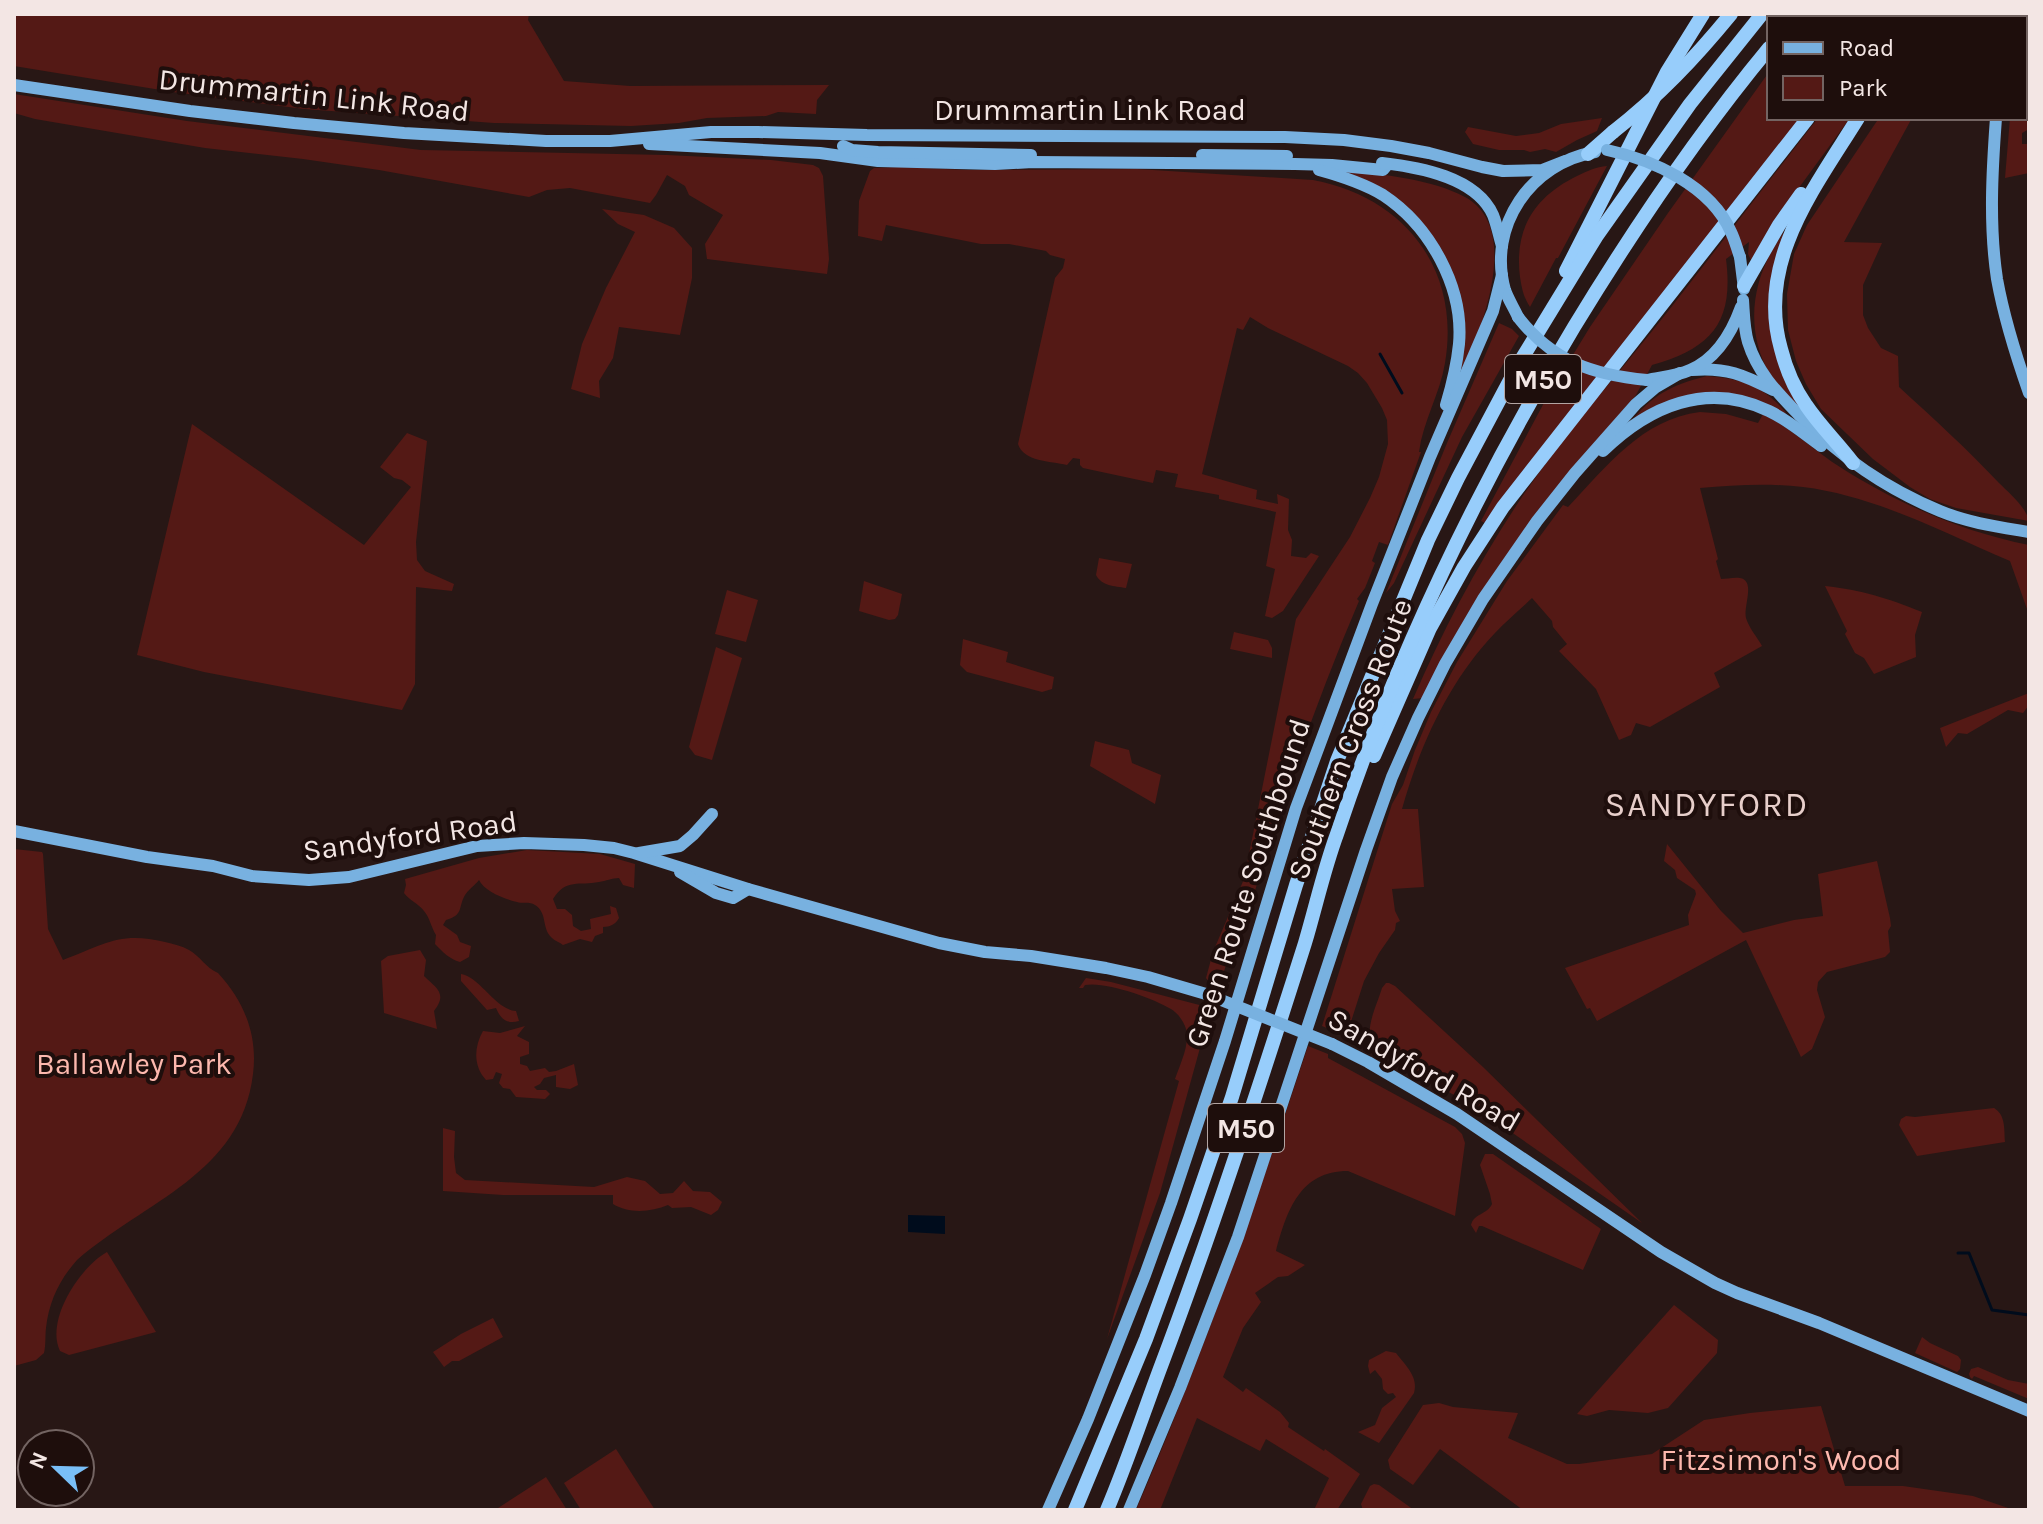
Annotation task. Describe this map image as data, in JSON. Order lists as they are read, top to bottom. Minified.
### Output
{"streets":{"highway":["M50","Southern Cross Route"],"main road":["Drummartin Link Road","Sandyford Road","Green Route Southbound"]},"crossings":[["Drummartin Link Road","Green Route Southbound"]],"districts":["SANDYFORD"],"parks":["Ballawley Park","Fitzsimon's Wood"],"legend":["Road","Park"],"north":"top left"}
